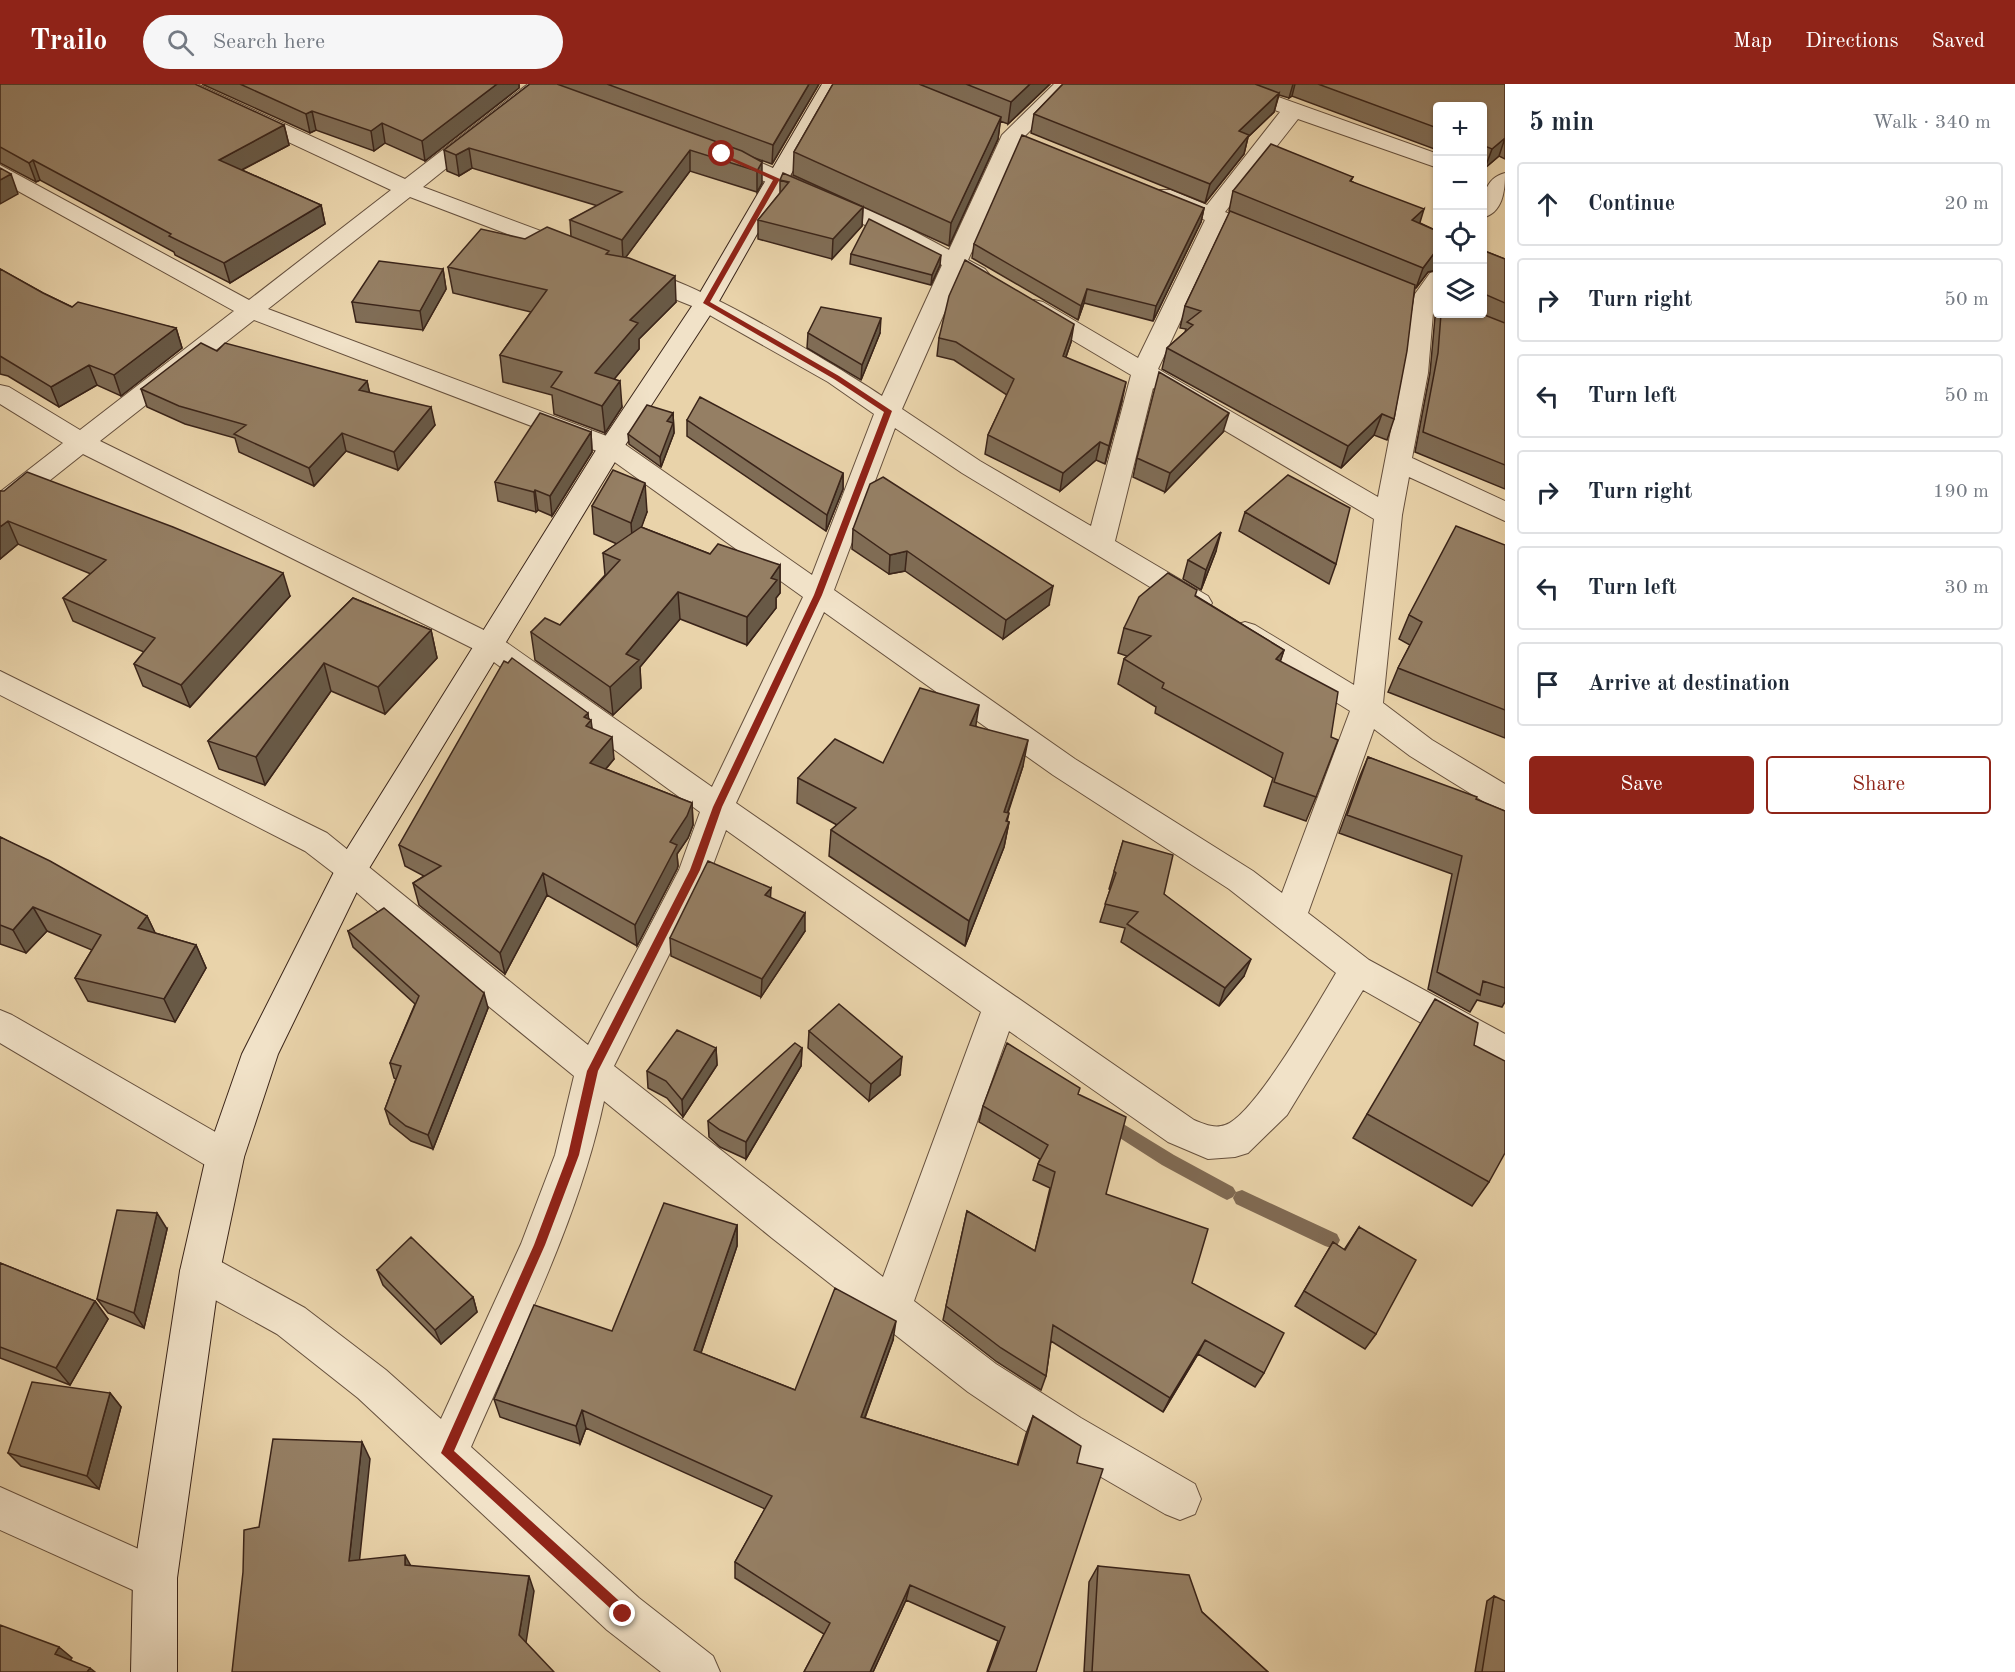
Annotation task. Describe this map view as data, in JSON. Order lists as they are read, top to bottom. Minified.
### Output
{"page":{"header":"Trailo","search":"Search here","nav":["Map","Directions","Saved"],"heading":["5 min","Walk · 340 m"],"map_buttons":["+","−"],"list":[["Continue","20 m"],["Turn right","50 m"],["Turn left","50 m"],["Turn right","190 m"],["Turn left","30 m"],"Arrive at destination"],"buttons":["Save","Share"]}}
